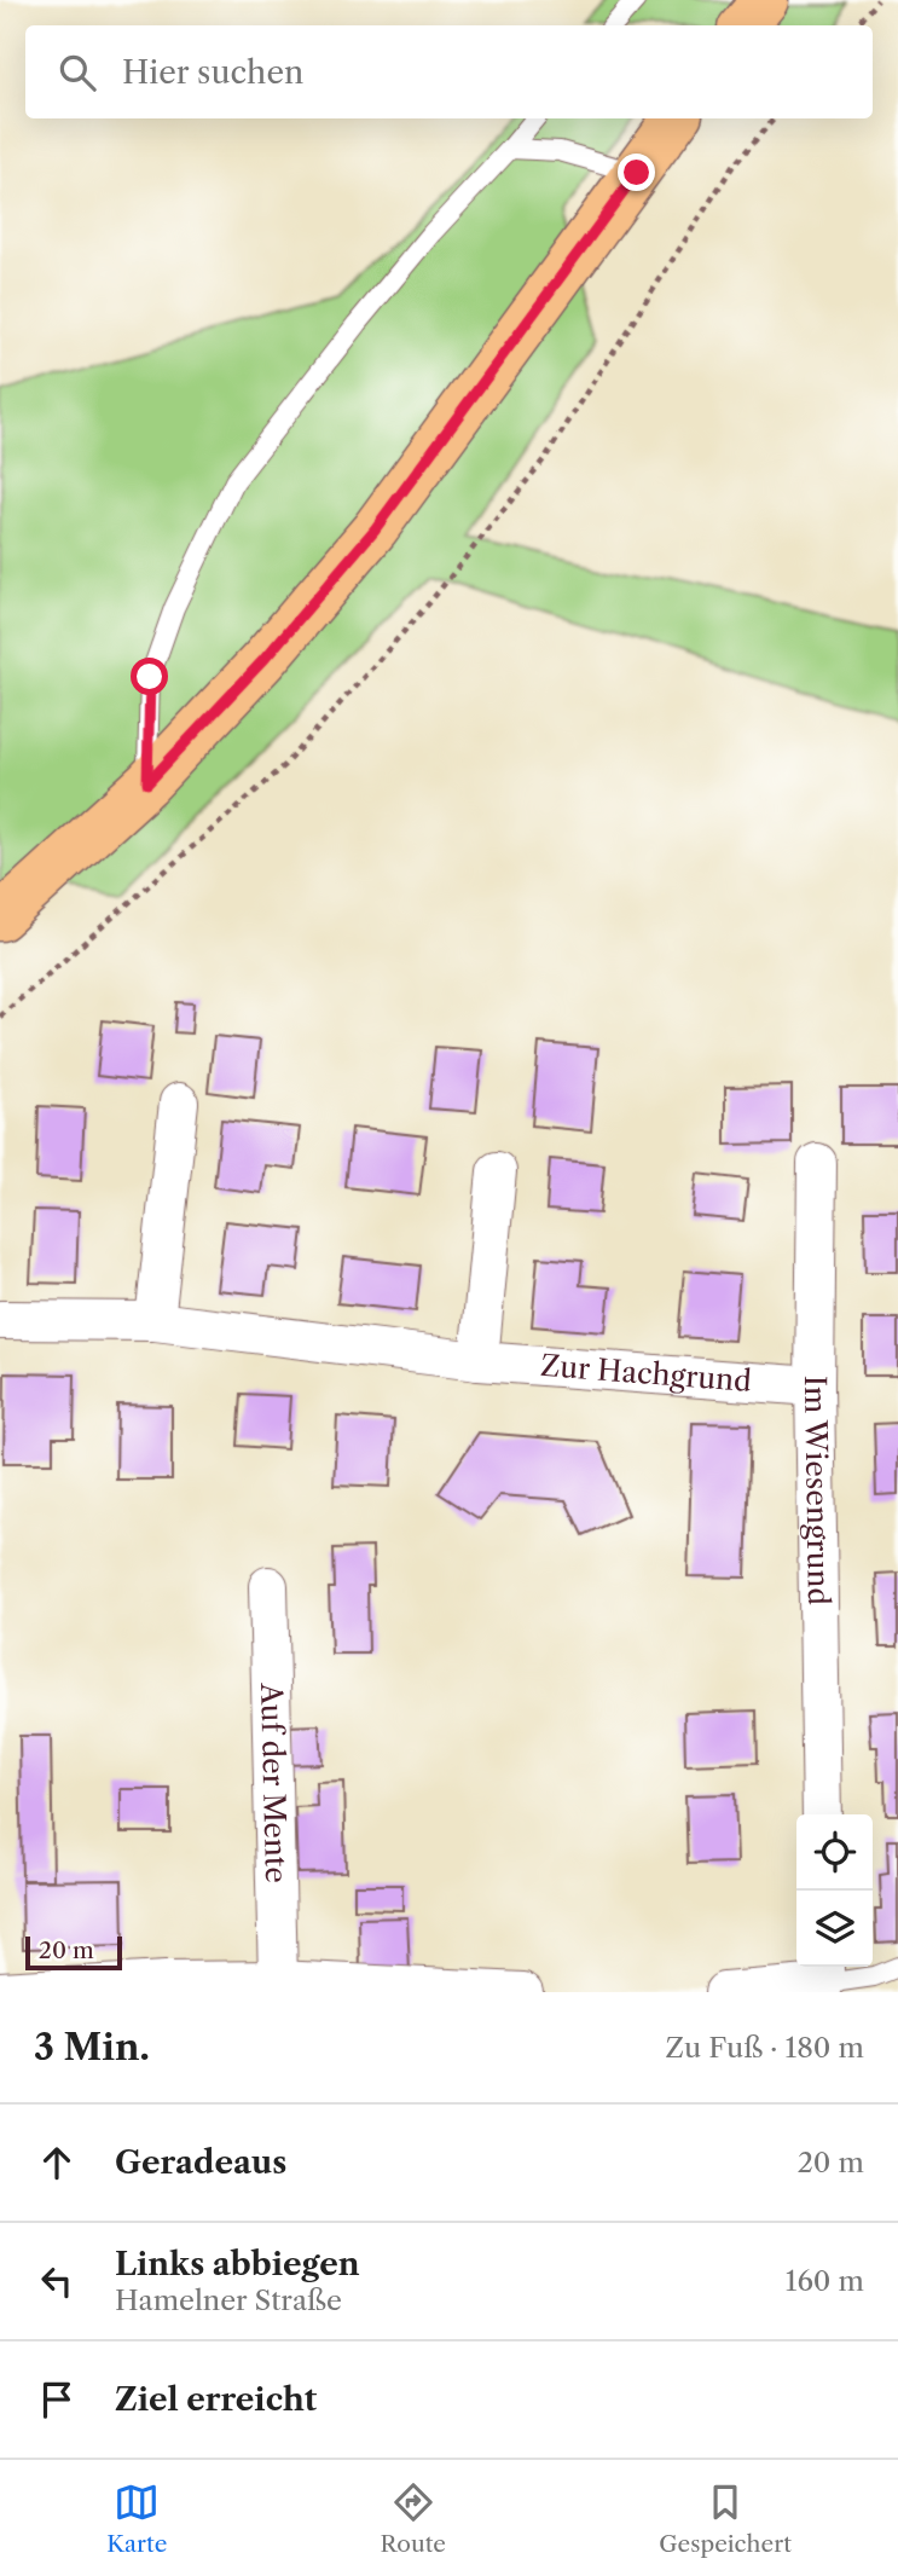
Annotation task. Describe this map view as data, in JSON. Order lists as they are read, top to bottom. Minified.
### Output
{"streets":{"street":["Zur Hachgrund","Im Wiesengrund","Auf der Mente"]},"crossings":[["Zur Hachgrund","Im Wiesengrund"]],"scale_bar":"20 m","page":{"search":"Hier suchen","scale":"20 m","heading":["3 Min.","Zu Fuß · 180 m"],"list":[["Geradeaus","20 m"],["Links abbiegen","Hamelner Straße","160 m"],"Ziel erreicht"],"nav":["Karte","Route","Gespeichert"]}}
